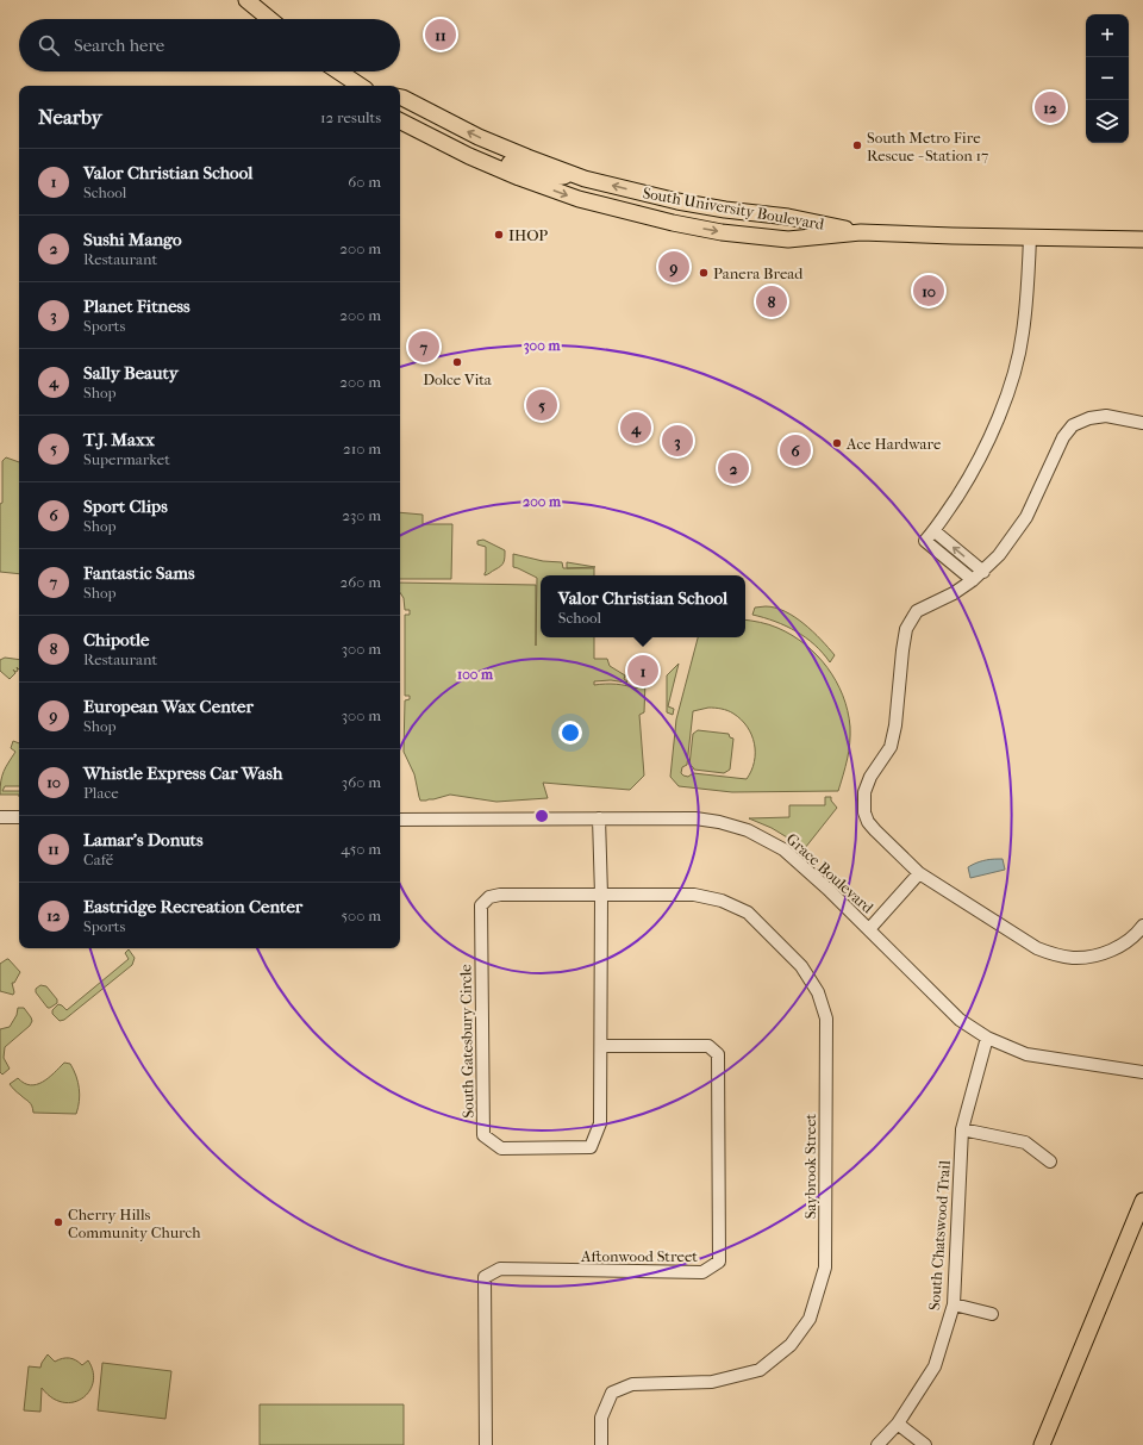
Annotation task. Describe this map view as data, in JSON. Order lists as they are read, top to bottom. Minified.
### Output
{"streets":{"main road":["South University Boulevard"],"street":["Grace Boulevard","South Gatesbury Circle","Saybrook Street","South Chatswood Trail","Aftonwood Street"]},"crossings":[["Grace Boulevard","South Gatesbury Circle"],["Grace Boulevard","South Chatswood Trail"],["South Gatesbury Circle","Saybrook Street"],["South Gatesbury Circle","Aftonwood Street"]],"places":["South Metro Fire Rescue - Station 17","IHOP","Panera Bread","Dolce Vita","Ace Hardware","Cherry Hills Community Church"],"page":{"map_buttons":["+","−"],"pins":["11","12","9","10","8","7","5","4","3","6","2","1"],"search":"Search here","heading":["Nearby","12 results"],"list":[{"mark":"1","name":"Valor Christian School","note":"School","value":"60 m"},{"mark":"2","name":"Sushi Mango","note":"Restaurant","value":"200 m"},{"mark":"3","name":"Planet Fitness","note":"Sports","value":"200 m"},{"mark":"4","name":"Sally Beauty","note":"Shop","value":"200 m"},{"mark":"5","name":"T.J. Maxx","note":"Supermarket","value":"210 m"},{"mark":"6","name":"Sport Clips","note":"Shop","value":"230 m"},{"mark":"7","name":"Fantastic Sams","note":"Shop","value":"260 m"},{"mark":"8","name":"Chipotle","note":"Restaurant","value":"300 m"},{"mark":"9","name":"European Wax Center","note":"Shop","value":"300 m"},{"mark":"10","name":"Whistle Express Car Wash","note":"Place","value":"360 m"},{"mark":"11","name":"Lamar's Donuts","note":"Café","value":"450 m"},{"mark":"12","name":"Eastridge Recreation Center","note":"Sports","value":"500 m"}],"popup":["Valor Christian School","School"]},"rings":["300 m","200 m","100 m"]}
